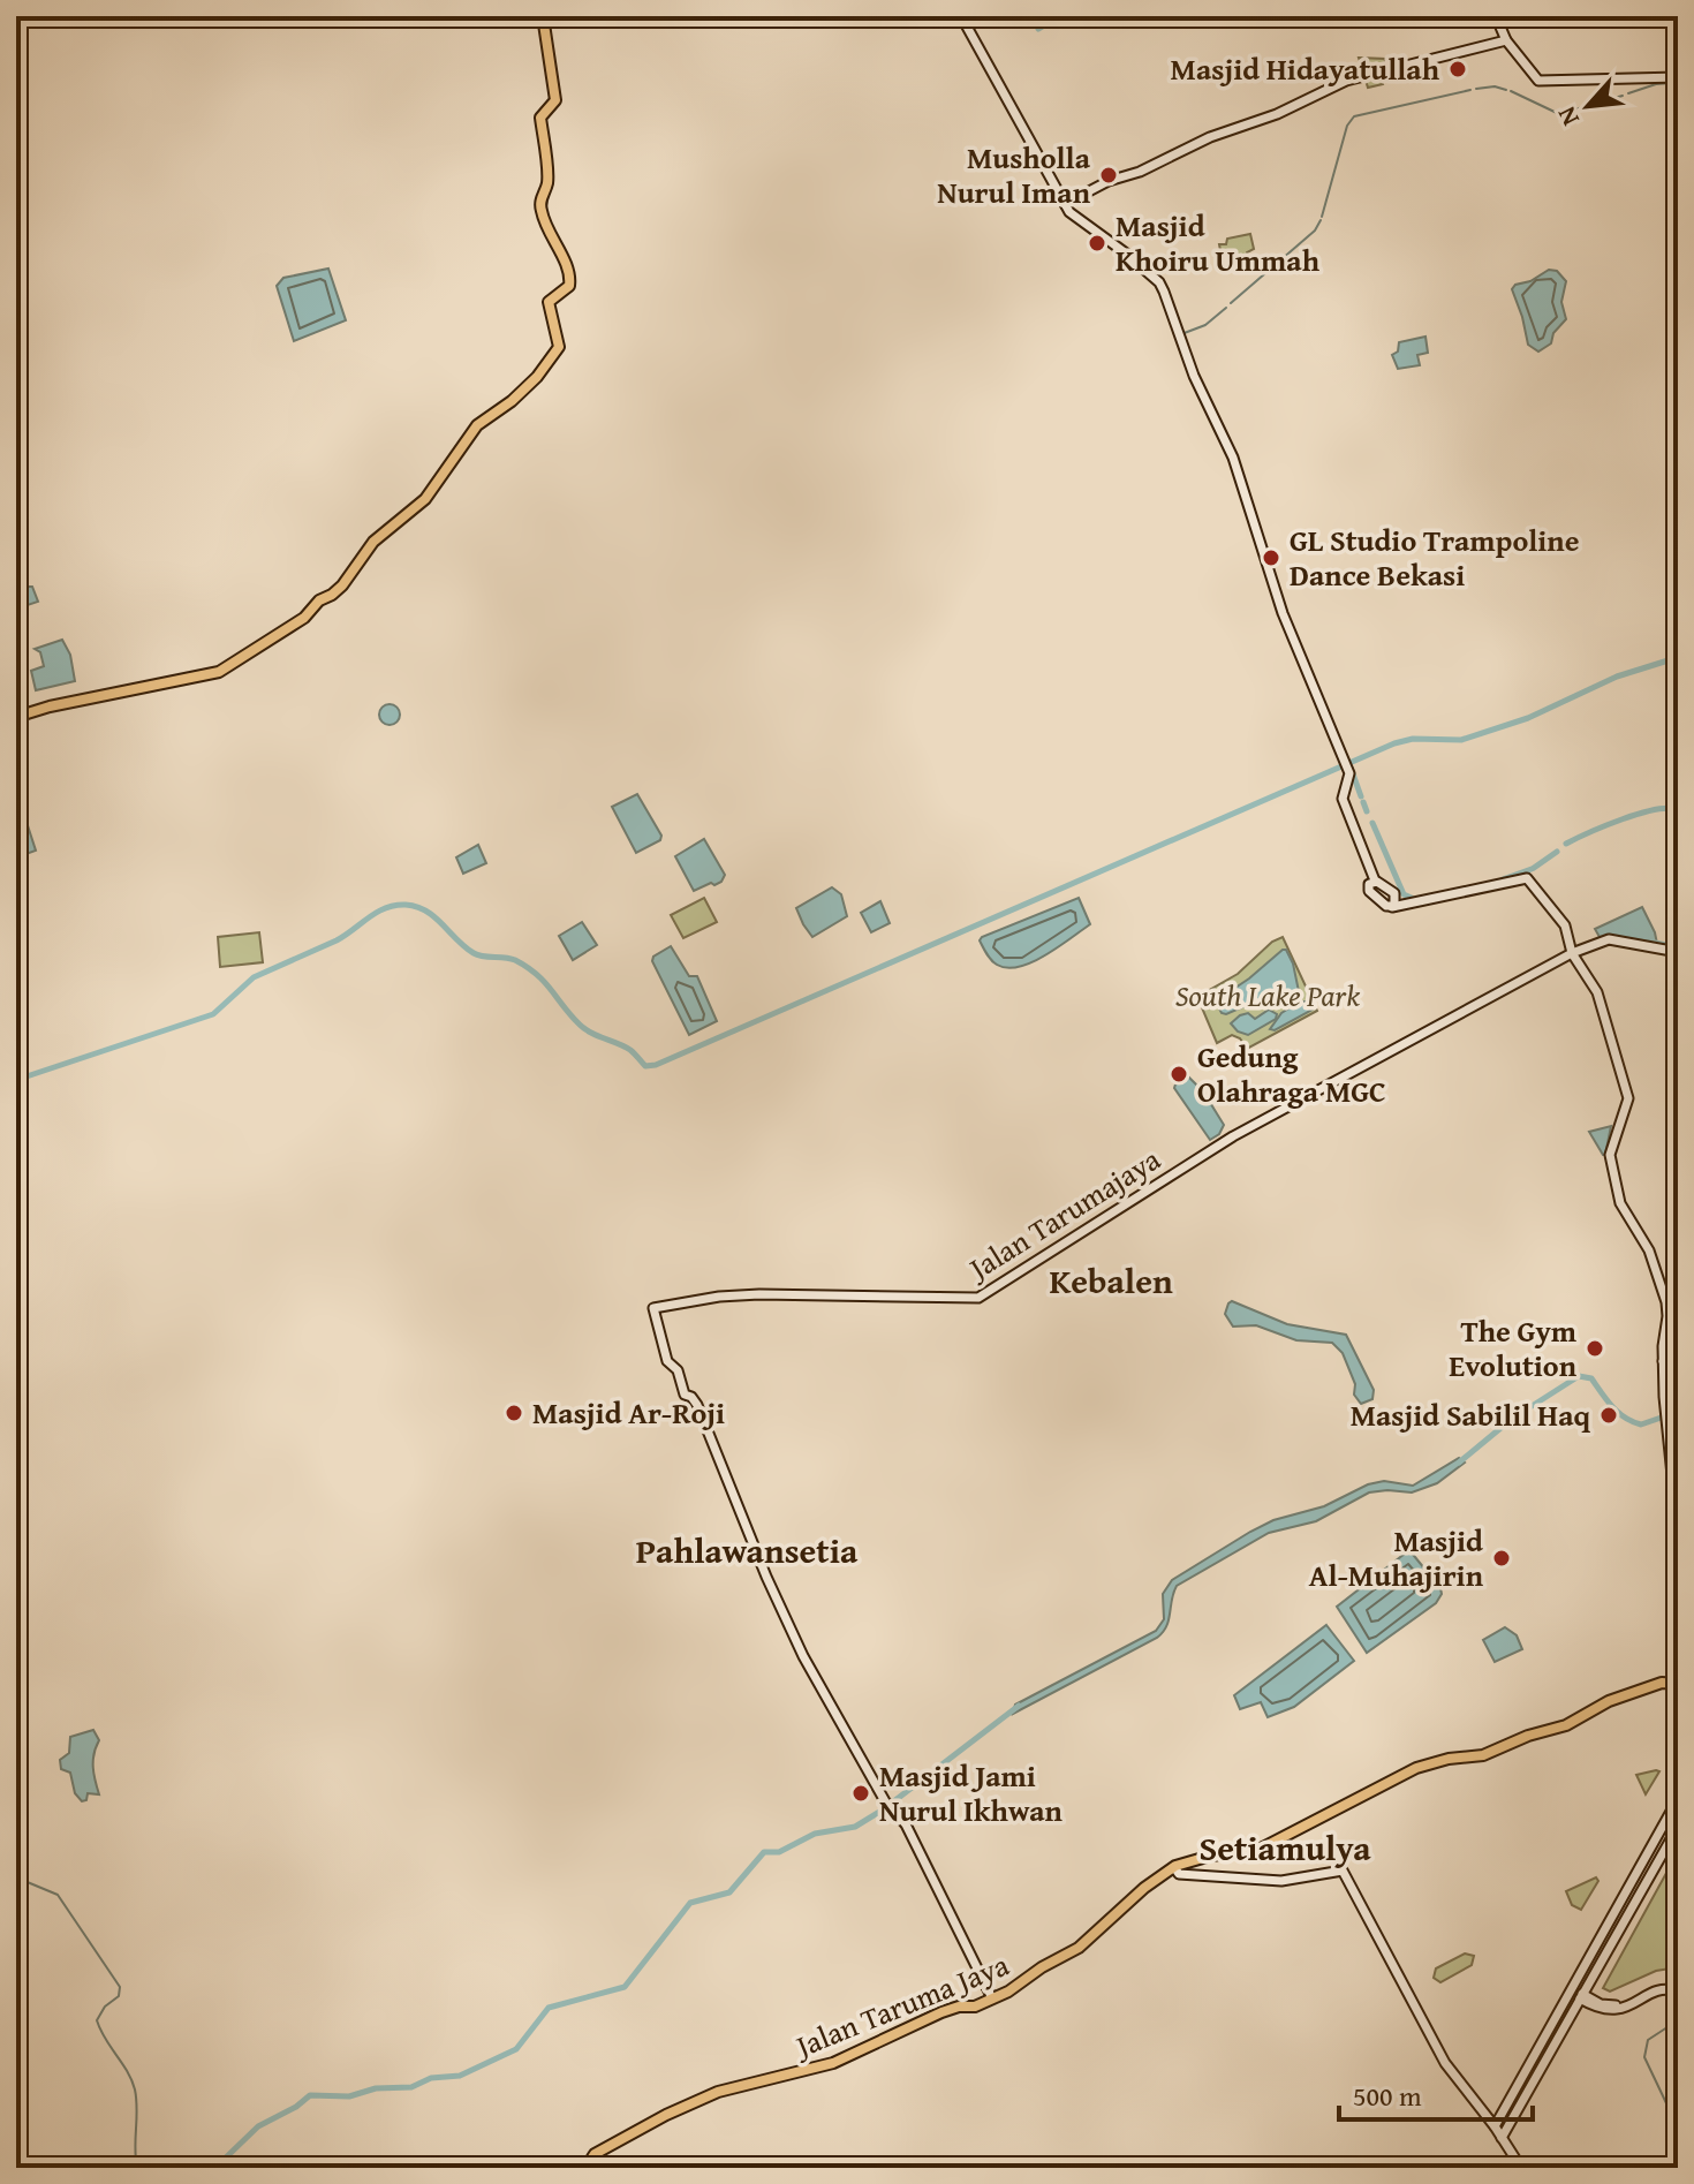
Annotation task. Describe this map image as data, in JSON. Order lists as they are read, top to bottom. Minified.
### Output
{"streets":{"main road":["Jalan Taruma Jaya"],"street":["Jalan Tarumajaya"]},"crossings":[["Jalan Tarumajaya","Jalan Taruma Jaya"]],"districts":["Kebalen","Pahlawansetia","Setiamulya"],"parks":["South Lake Park"],"places":["Masjid Hidayatullah","Musholla Nurul Iman","Masjid Khoiru Ummah","GL Studio Trampoline Dance Bekasi","Gedung Olahraga MGC","The Gym Evolution","Masjid Ar-Roji","Masjid Sabilil Haq","Masjid Al-Muhajirin","Masjid Jami Nurul Ikhwan"],"scale_bar":"500 m","north":"bottom left"}
